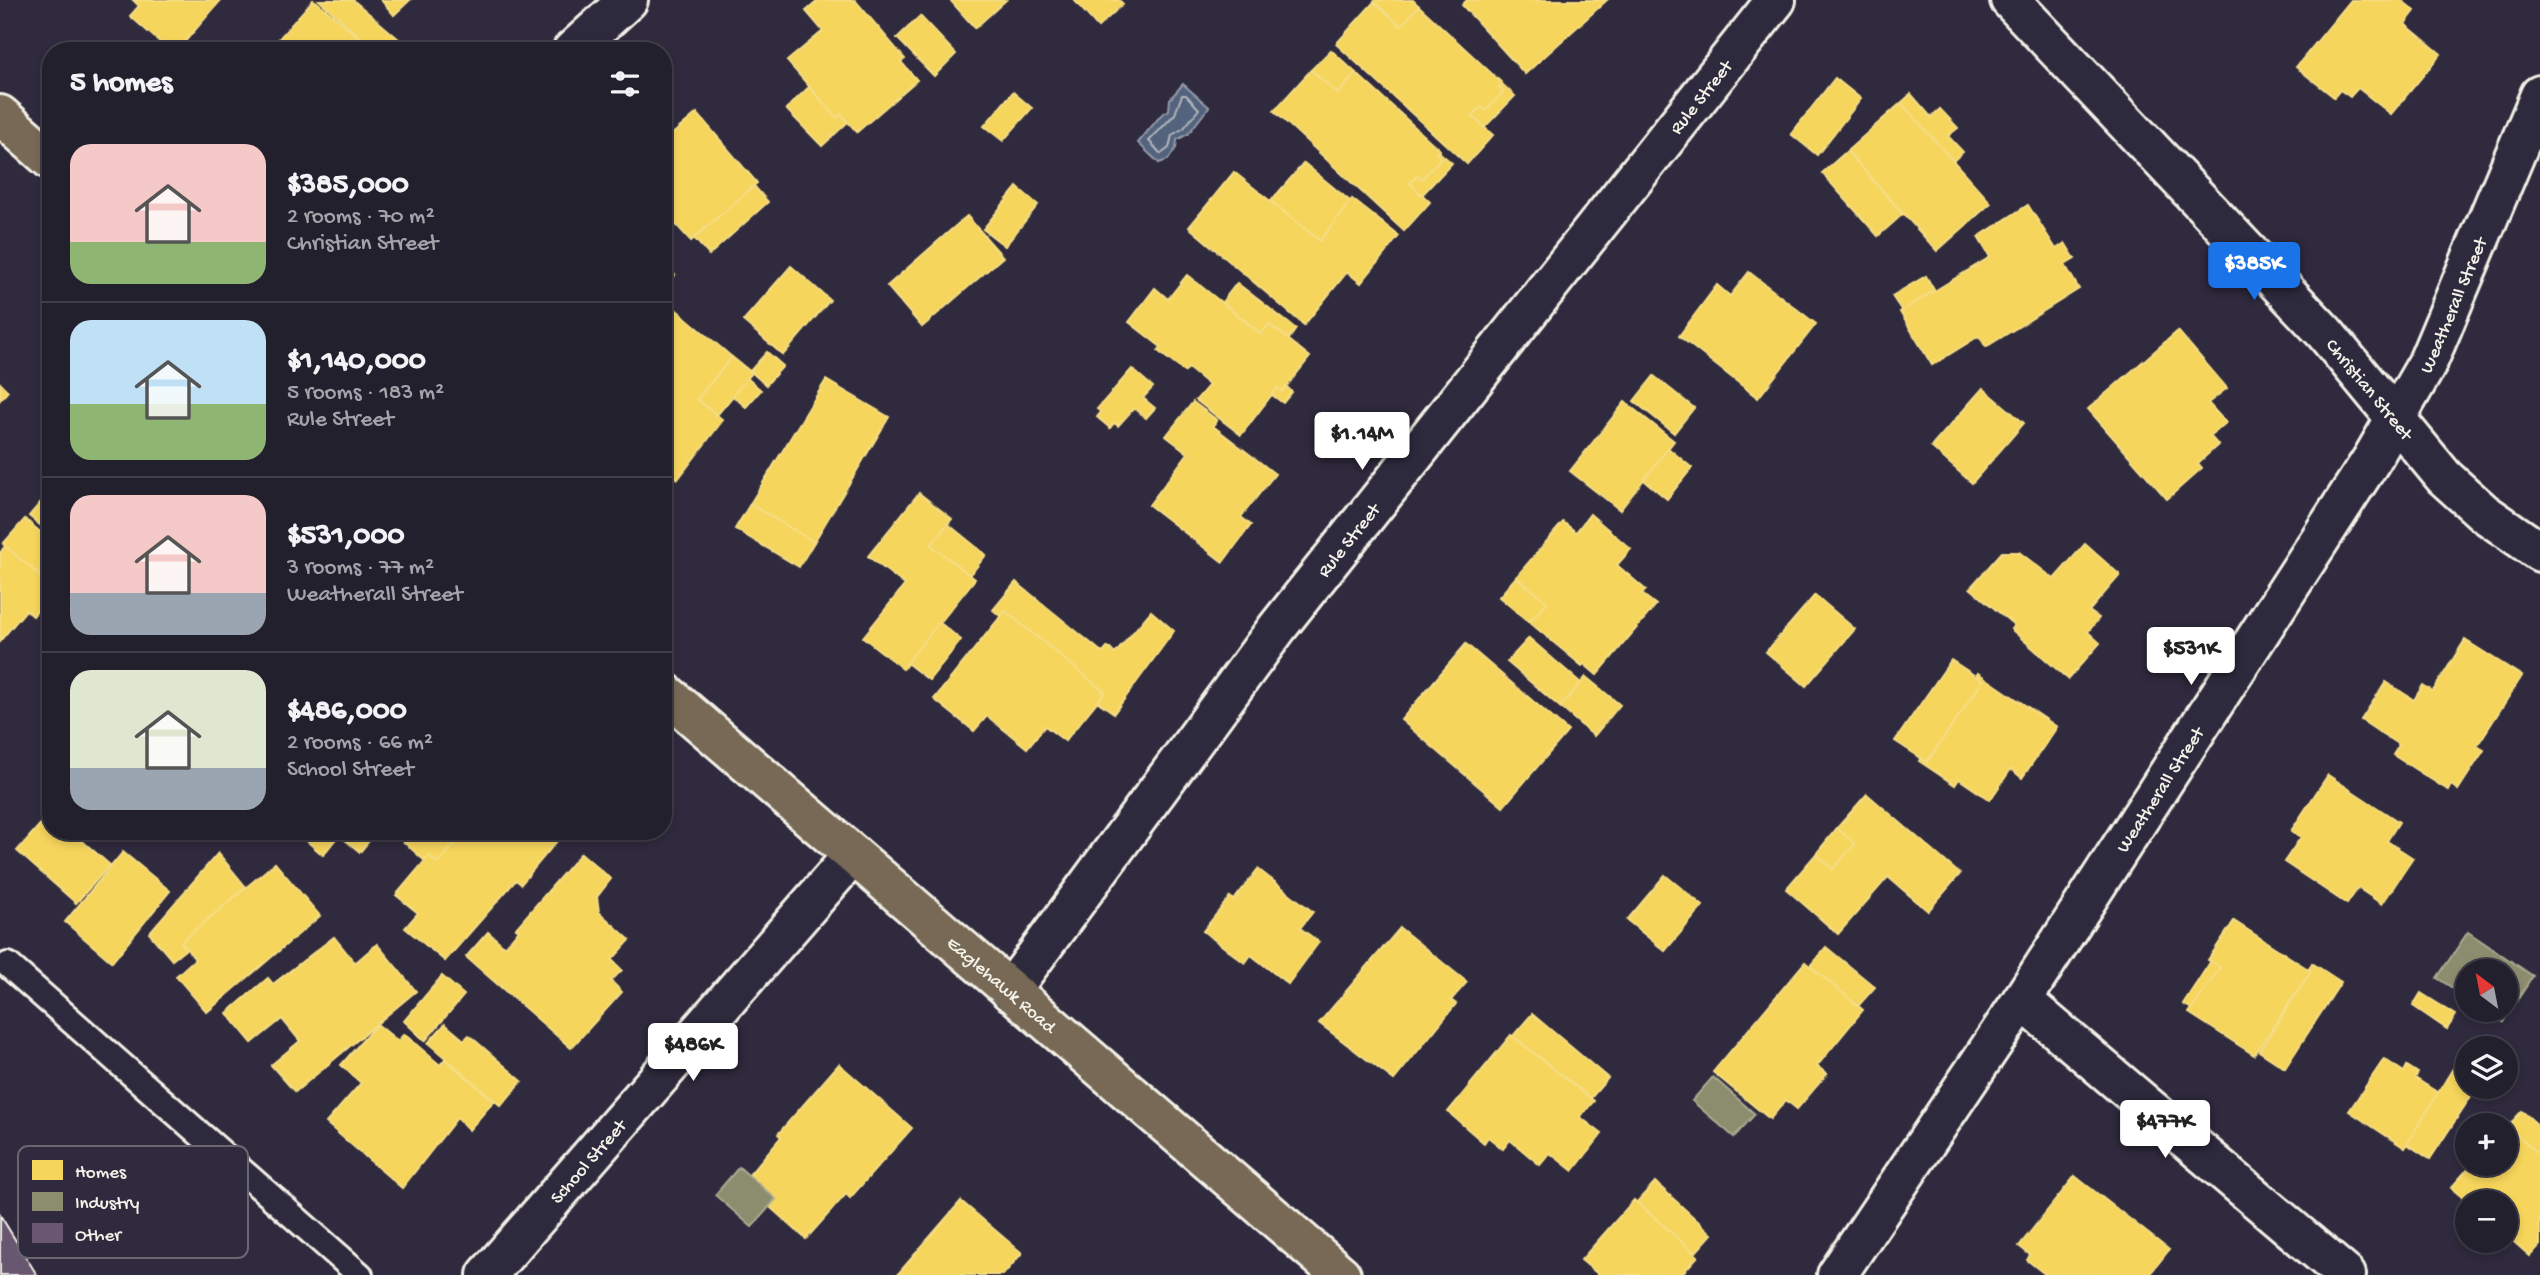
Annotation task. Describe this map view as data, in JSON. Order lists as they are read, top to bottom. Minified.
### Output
{"streets":{"main road":["Eaglehawk Road"],"street":["Rule Street","Weatherall Street","Christian Street","School Street"]},"crossings":[["Rule Street","Eaglehawk Road"],["Weatherall Street","Christian Street"],["Eaglehawk Road","School Street"]],"legend":["Homes","Industry","Other"],"north":"top left","page":{"heading":"5 homes","list":[{"name":"$385,000","note":"2 rooms · 70 m² · Christian Street"},{"name":"$1,140,000","note":"5 rooms · 183 m² · Rule Street"},{"name":"$531,000","note":"3 rooms · 77 m² · Weatherall Street"},{"name":"$486,000","note":"2 rooms · 66 m² · School Street"}],"price":["$385K","$1.14M","$531K","$486K","$477K"],"map_buttons":["+","−"]}}
